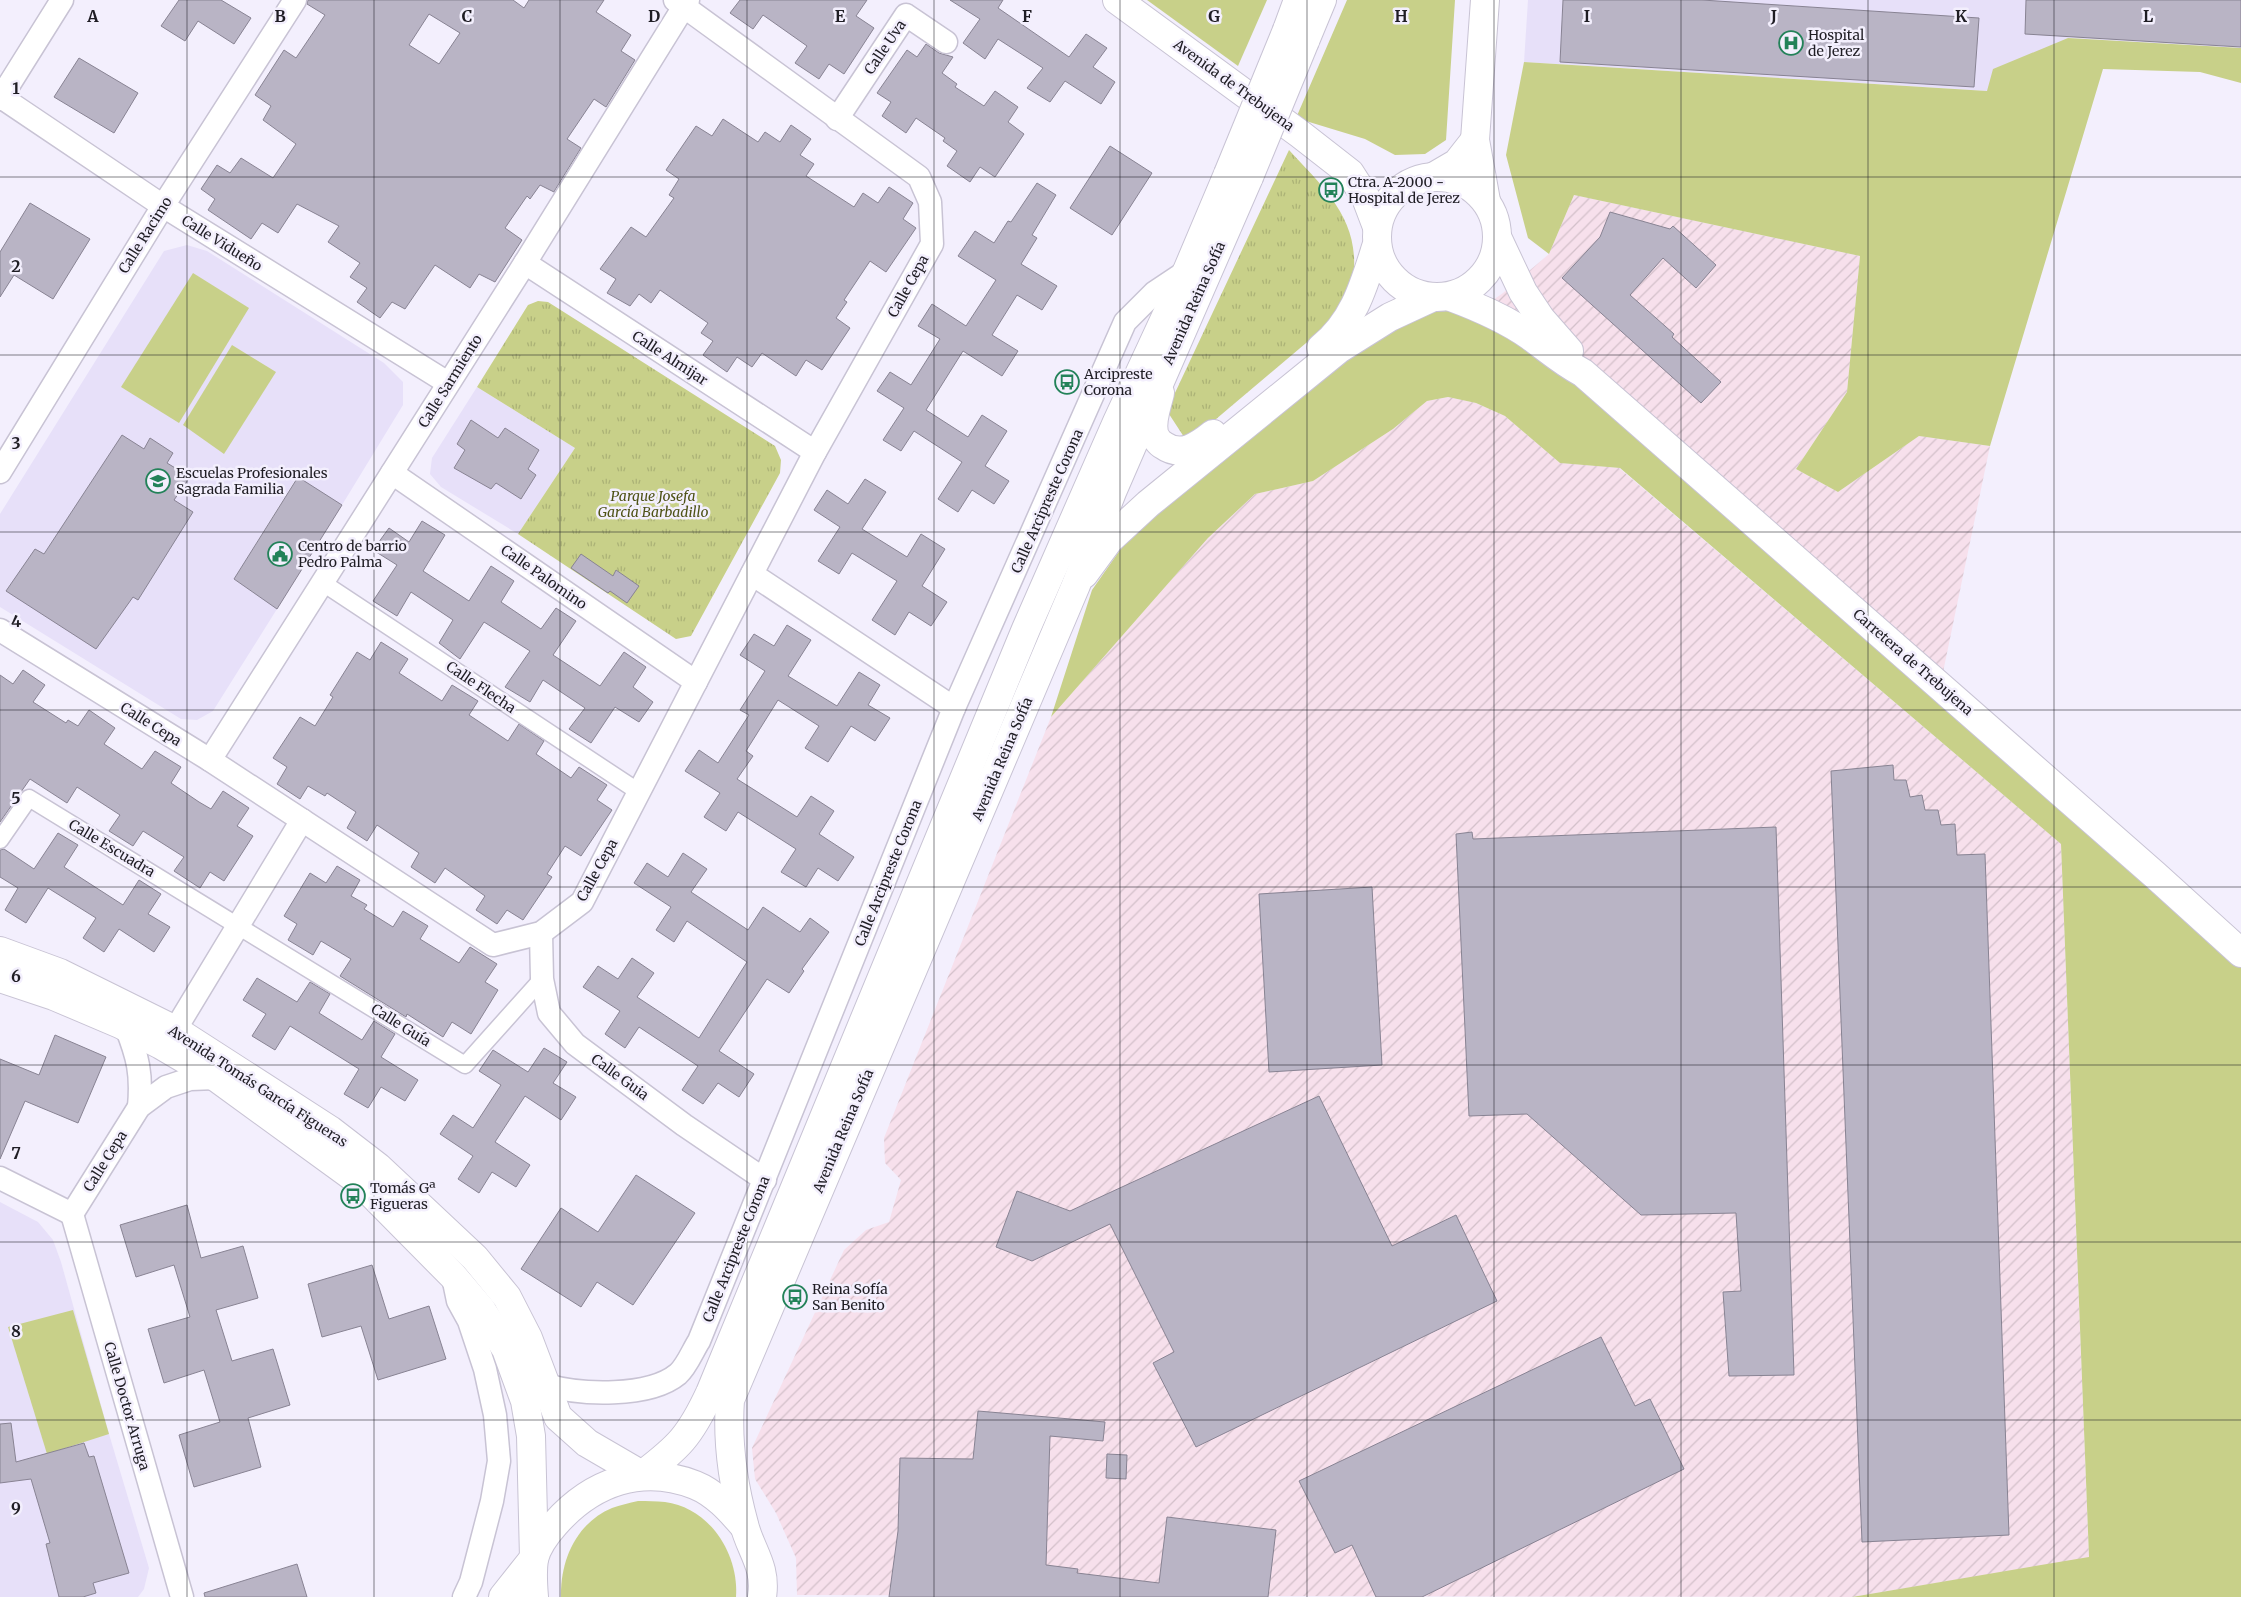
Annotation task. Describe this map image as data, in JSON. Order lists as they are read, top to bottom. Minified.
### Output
{"streets":{"main road":["Avenida de Trebujena","Avenida Reina Sofía","Carretera de Trebujena","Avenida Tomás García Figueras"],"street":["Calle Uva","Calle Racimo","Calle Vidueño","Calle Cepa","Calle Almijar","Calle Sarmiento","Calle Arcipreste Corona","Calle Palomino","Calle Flecha","Calle Escuadra","Calle Guía","Calle Guia","Calle Doctor Arruga"]},"crossings":[["Calle Uva","Calle Cepa"],["Avenida de Trebujena","Carretera de Trebujena"],["Calle Racimo","Calle Vidueño"],["Calle Vidueño","Calle Sarmiento"],["Calle Cepa","Calle Almijar"],["Calle Cepa","Calle Sarmiento"],["Calle Cepa","Calle Palomino"],["Calle Cepa","Calle Flecha"],["Calle Cepa","Calle Guia"],["Calle Cepa","Avenida Tomás García Figueras"],["Calle Cepa","Calle Doctor Arruga"],["Avenida Reina Sofía","Calle Arcipreste Corona"],["Avenida Reina Sofía","Avenida Tomás García Figueras"],["Calle Almijar","Calle Sarmiento"],["Calle Sarmiento","Calle Palomino"],["Calle Sarmiento","Calle Flecha"],["Calle Arcipreste Corona","Calle Guia"],["Calle Arcipreste Corona","Avenida Tomás García Figueras"],["Calle Escuadra","Calle Guía"],["Calle Guía","Calle Guia"]],"parks":["Parque Josefa García Barbadillo"],"places":{"hospital":["Hospital de Jerez"],"bus stop":["Ctra. A-2000 - Hospital de Jerez","Arcipreste Corona","Tomás Gª Figueras","Reina Sofía San Benito"],"school or university":["Escuelas Profesionales Sagrada Familia"],"public building":["Centro de barrio Pedro Palma"]},"grid":{"columns":["A","B","C","D","E","F","G","H","I","J","K","L"],"rows":["1","2","3","4","5","6","7","8","9"]}}
